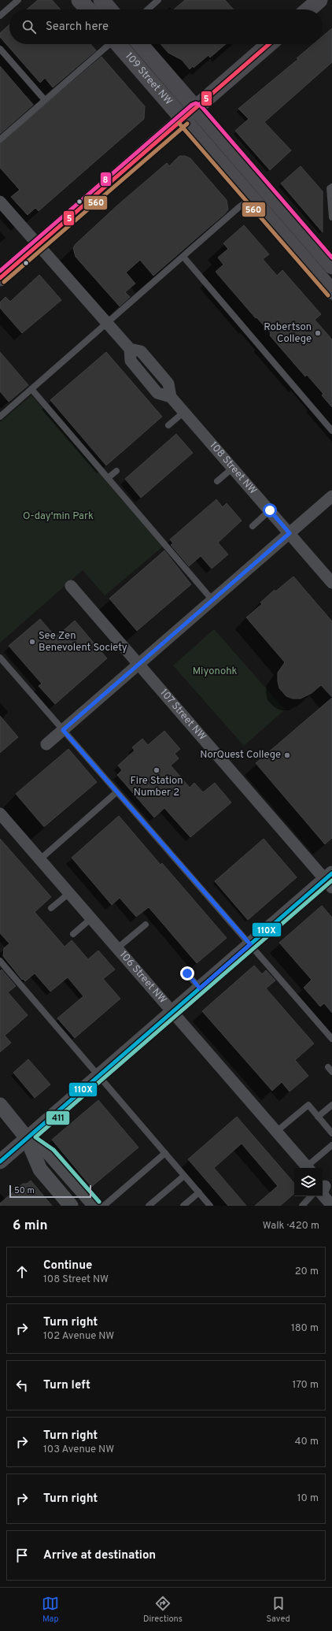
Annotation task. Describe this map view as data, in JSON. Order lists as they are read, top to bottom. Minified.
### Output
{"streets":{"main road":["109 Street NW"],"street":["108 Street NW","107 Street NW","106 Street NW"]},"parks":["O-day'min Park","Miyonohk"],"places":["Robertson College","See Zen Benevolent Society","NorQuest College","Fire Station Number 2"],"lines":["transit line 5","transit line 8","transit line 560","transit line 110X","transit line 411"],"scale_bar":"50 m","page":{"search":"Search here","scale":"50 m","heading":["6 min","Walk · 420 m"],"list":[["Continue","108 Street NW","20 m"],["Turn right","102 Avenue NW","180 m"],["Turn left","170 m"],["Turn right","103 Avenue NW","40 m"],["Turn right","10 m"],"Arrive at destination"],"nav":["Map","Directions","Saved"]}}
